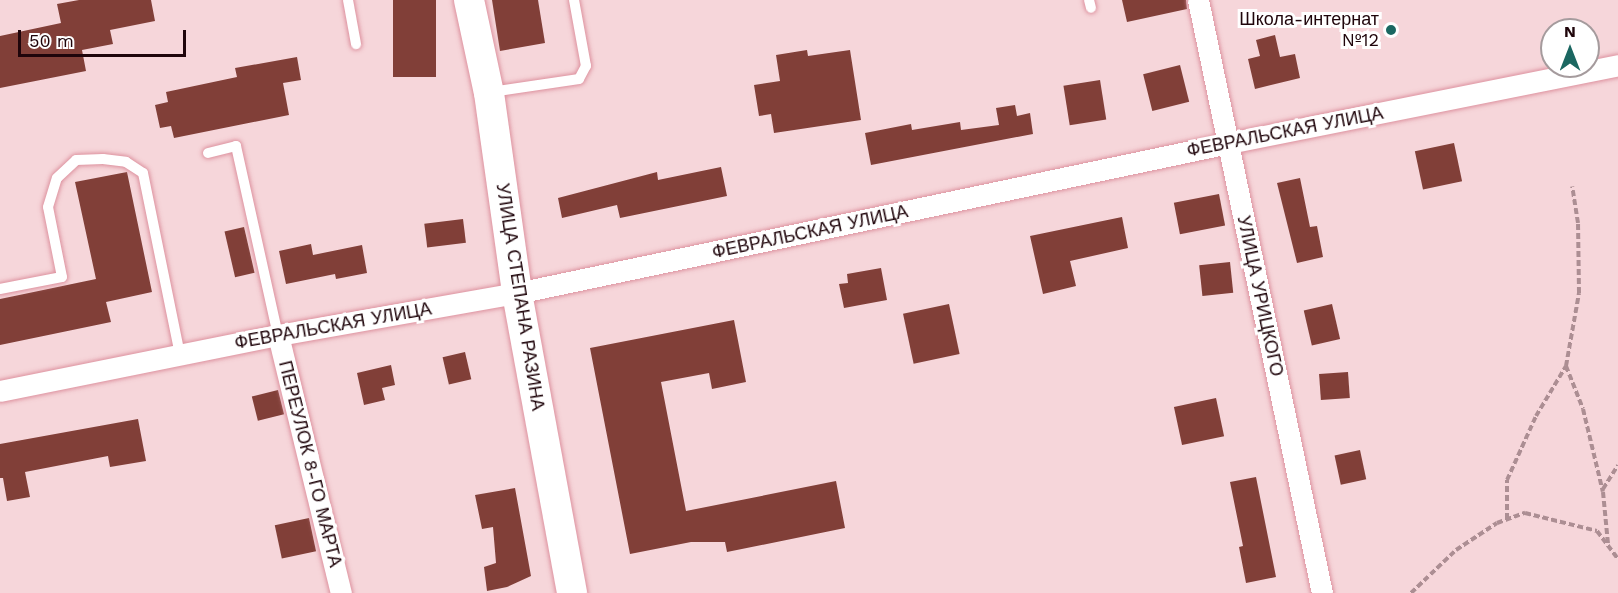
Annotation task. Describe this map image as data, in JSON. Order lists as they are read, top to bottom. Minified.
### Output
{"streets":{"main road":["УЛИЦА СТЕПАНА РАЗИНА"],"street":["ФЕВРАЛЬСКАЯ УЛИЦА","УЛИЦА УРИЦКОГО","ПЕРЕУЛОК 8-ГО МАРТА"]},"crossings":[["ФЕВРАЛЬСКАЯ УЛИЦА","УЛИЦА УРИЦКОГО"],["ФЕВРАЛЬСКАЯ УЛИЦА","УЛИЦА СТЕПАНА РАЗИНА"],["ФЕВРАЛЬСКАЯ УЛИЦА","ПЕРЕУЛОК 8-ГО МАРТА"]],"places":["Школа-интернат №12"],"scale_bar":"50 m","north":"top"}
